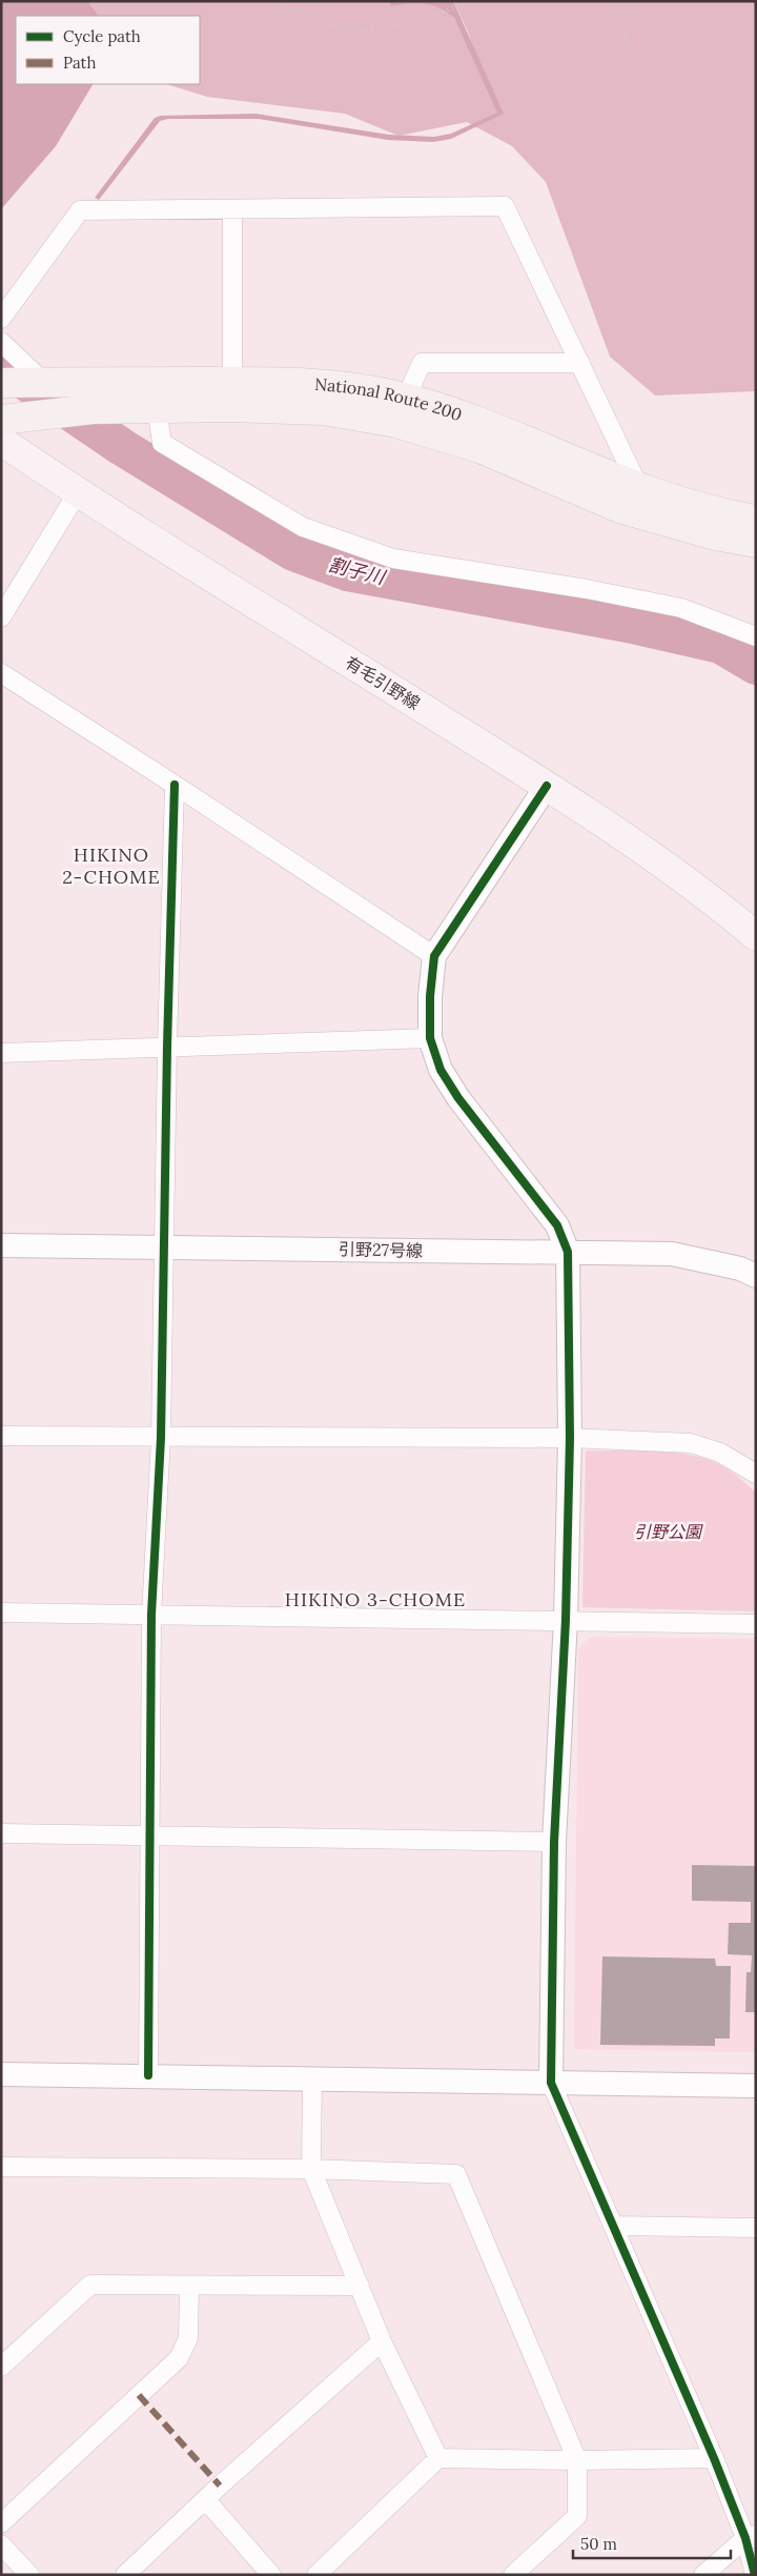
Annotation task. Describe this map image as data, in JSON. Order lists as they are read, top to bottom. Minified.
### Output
{"streets":{"highway":["National Route 200"],"main road":["有毛引野線"],"street":["引野27号線"]},"crossings":[["National Route 200","有毛引野線"]],"districts":["HIKINO 2-CHOME","HIKINO 3-CHOME"],"water":["割子川"],"parks":["引野公園"],"legend":["Cycle path","Path"],"scale_bar":"50 m"}
